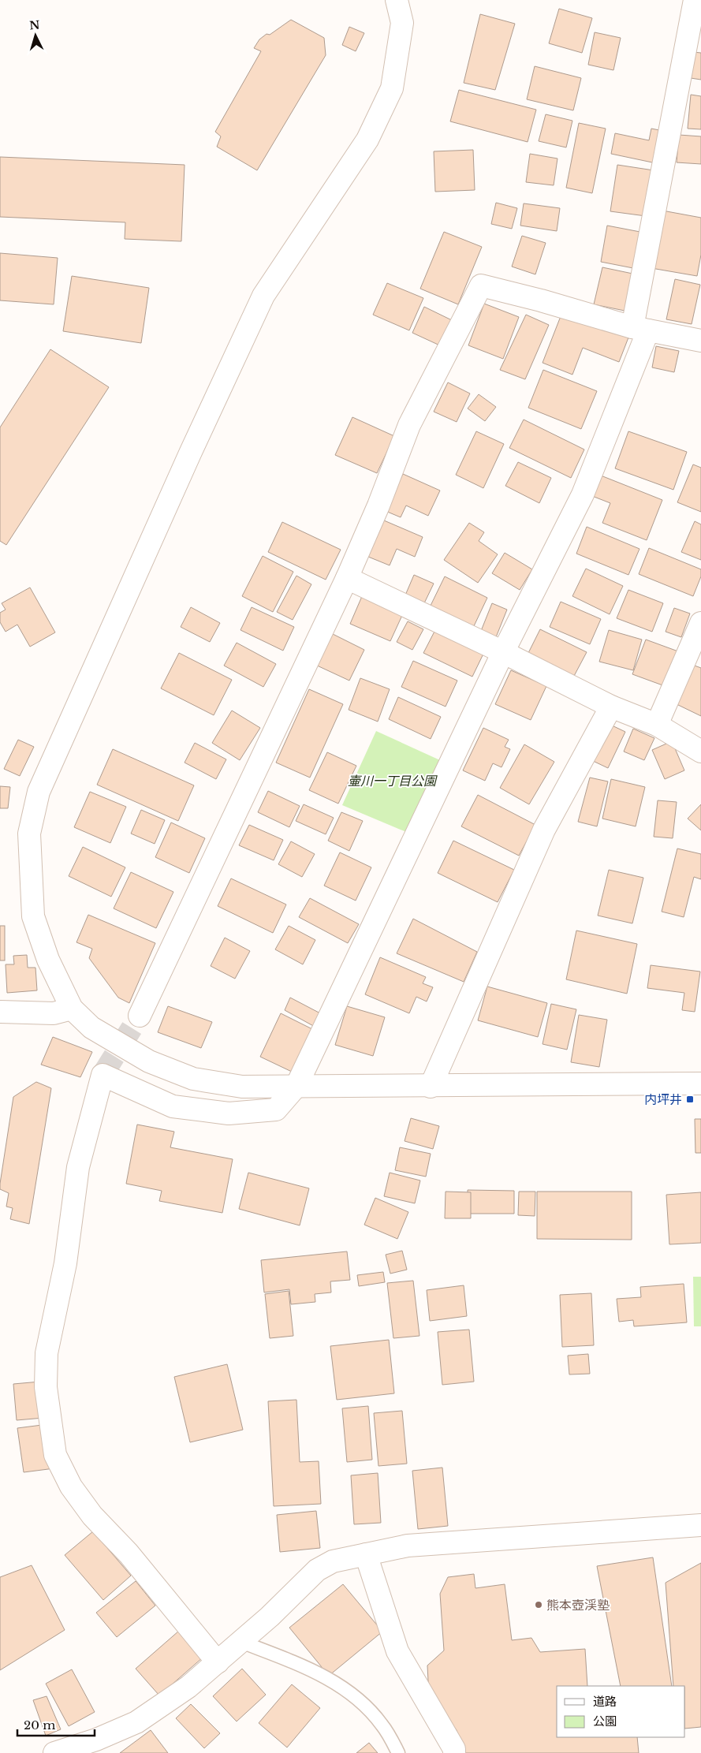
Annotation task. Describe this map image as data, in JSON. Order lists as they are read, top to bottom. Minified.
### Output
{"parks":["壷川一丁目公園"],"places":{"transit":["内坪井"],"other":["熊本壺渓塾"]},"legend":["道路","公園"],"scale_bar":"20 m","north":"top"}
